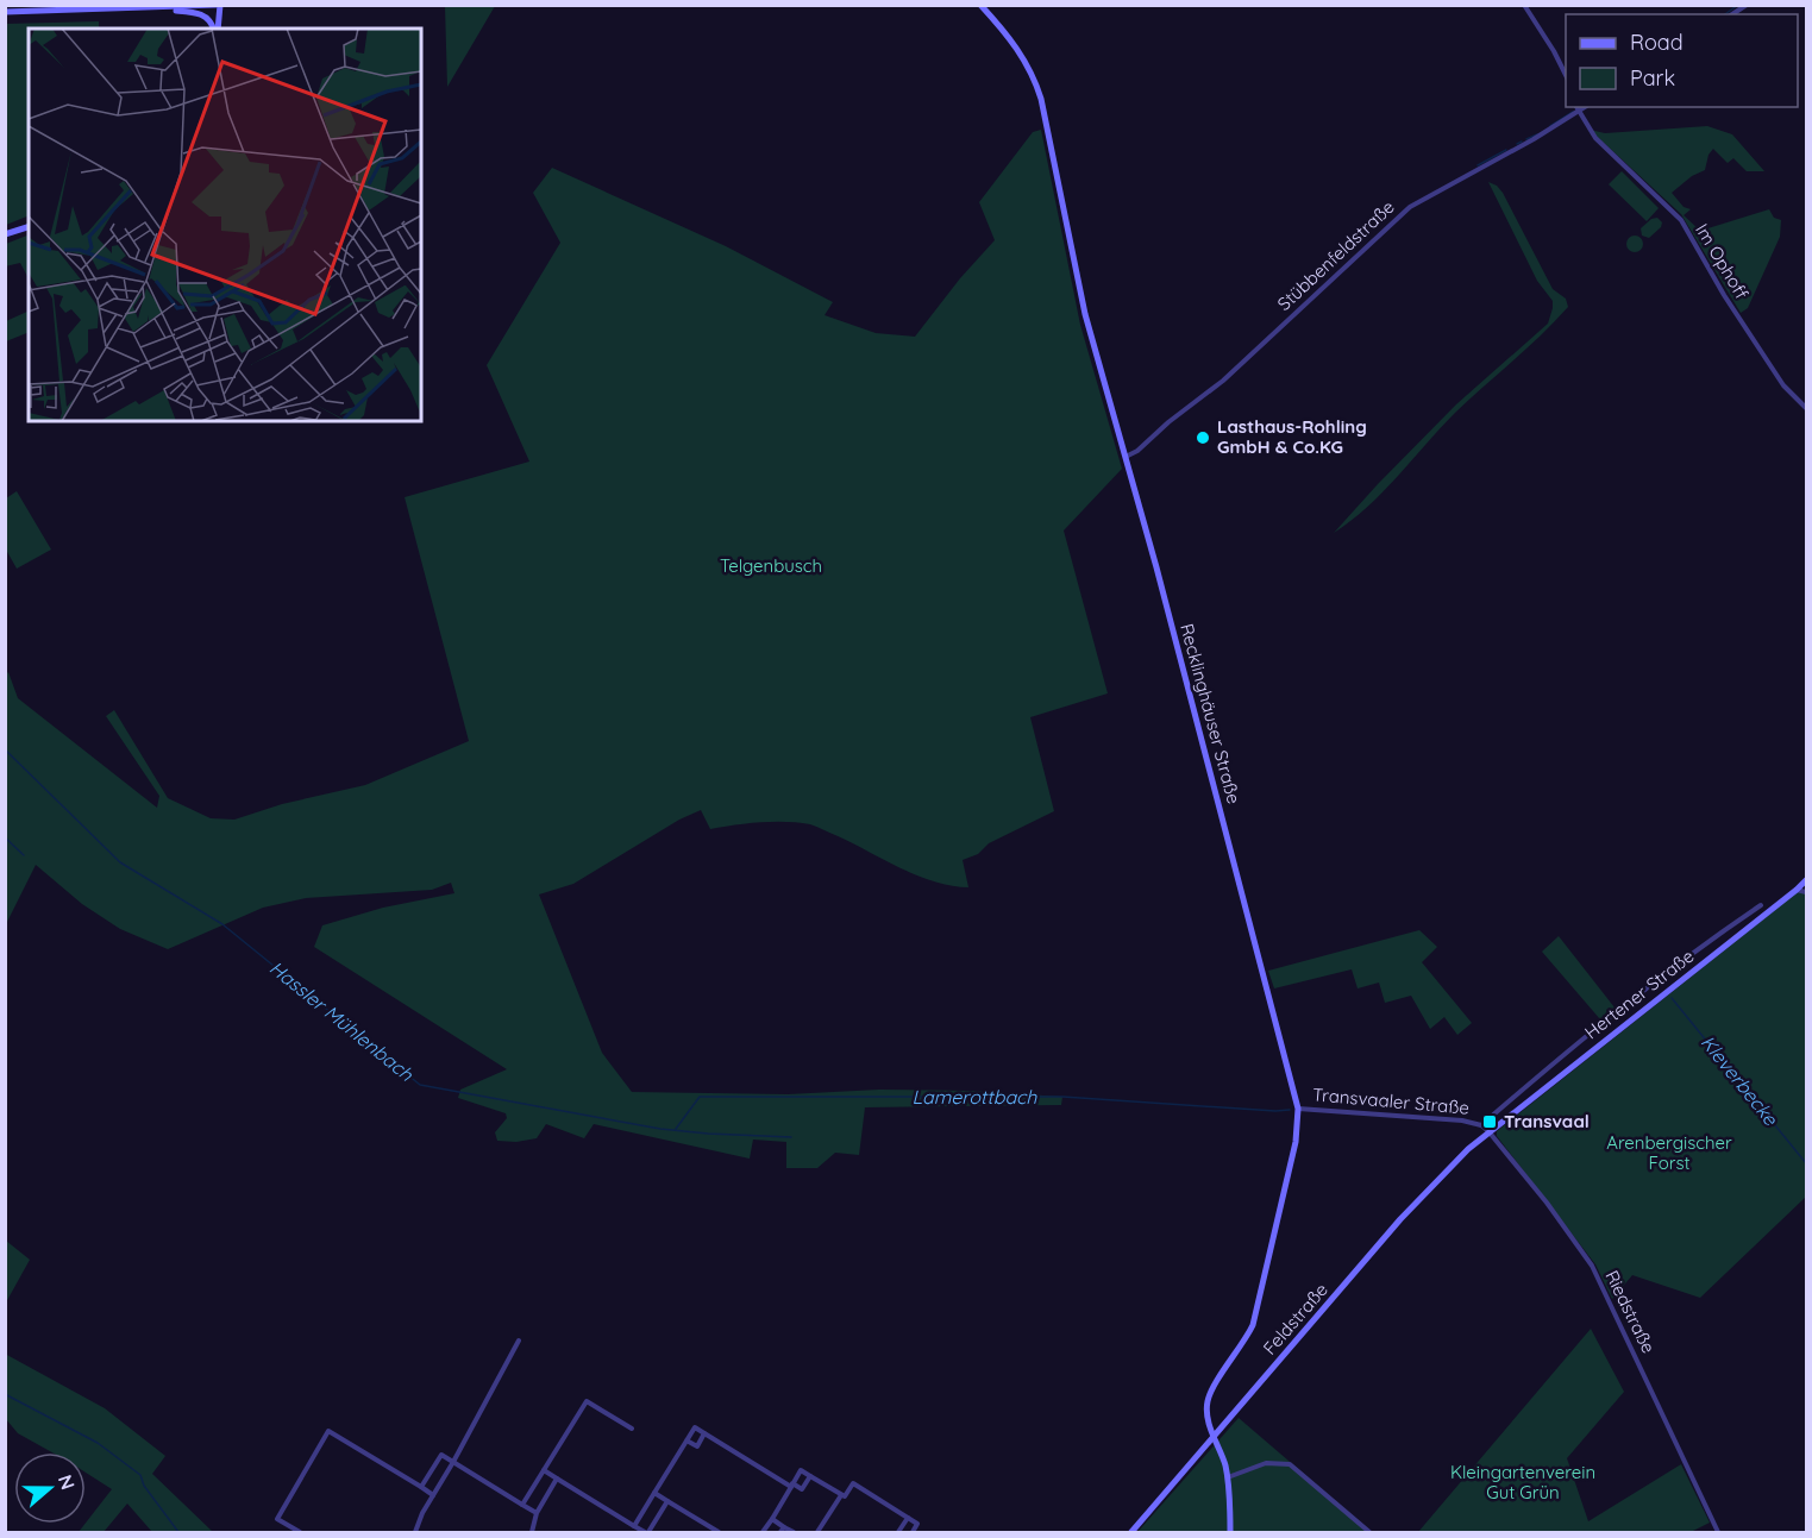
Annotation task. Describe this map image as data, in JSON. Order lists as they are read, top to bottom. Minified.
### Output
{"streets":{"street":["Stübbenfeldstraße","Im Ophoff","Recklinghäuser Straße","Hertener Straße","Transvaaler Straße","Riedstraße","Feldstraße"]},"crossings":[["Stübbenfeldstraße","Im Ophoff"],["Stübbenfeldstraße","Recklinghäuser Straße"],["Recklinghäuser Straße","Transvaaler Straße"],["Recklinghäuser Straße","Feldstraße"],["Hertener Straße","Riedstraße"],["Hertener Straße","Feldstraße"],["Transvaaler Straße","Riedstraße"],["Riedstraße","Feldstraße"]],"water":["Hassler Mühlenbach","Kleverbecke","Lamerottbach"],"parks":["Telgenbusch","Arenbergischer Forst","Kleingartenverein Gut Grün"],"places":{"other":["Lasthaus-Rohling GmbH & Co.KG"],"transit":["Transvaal"]},"legend":["Road","Park"],"north":"right"}
